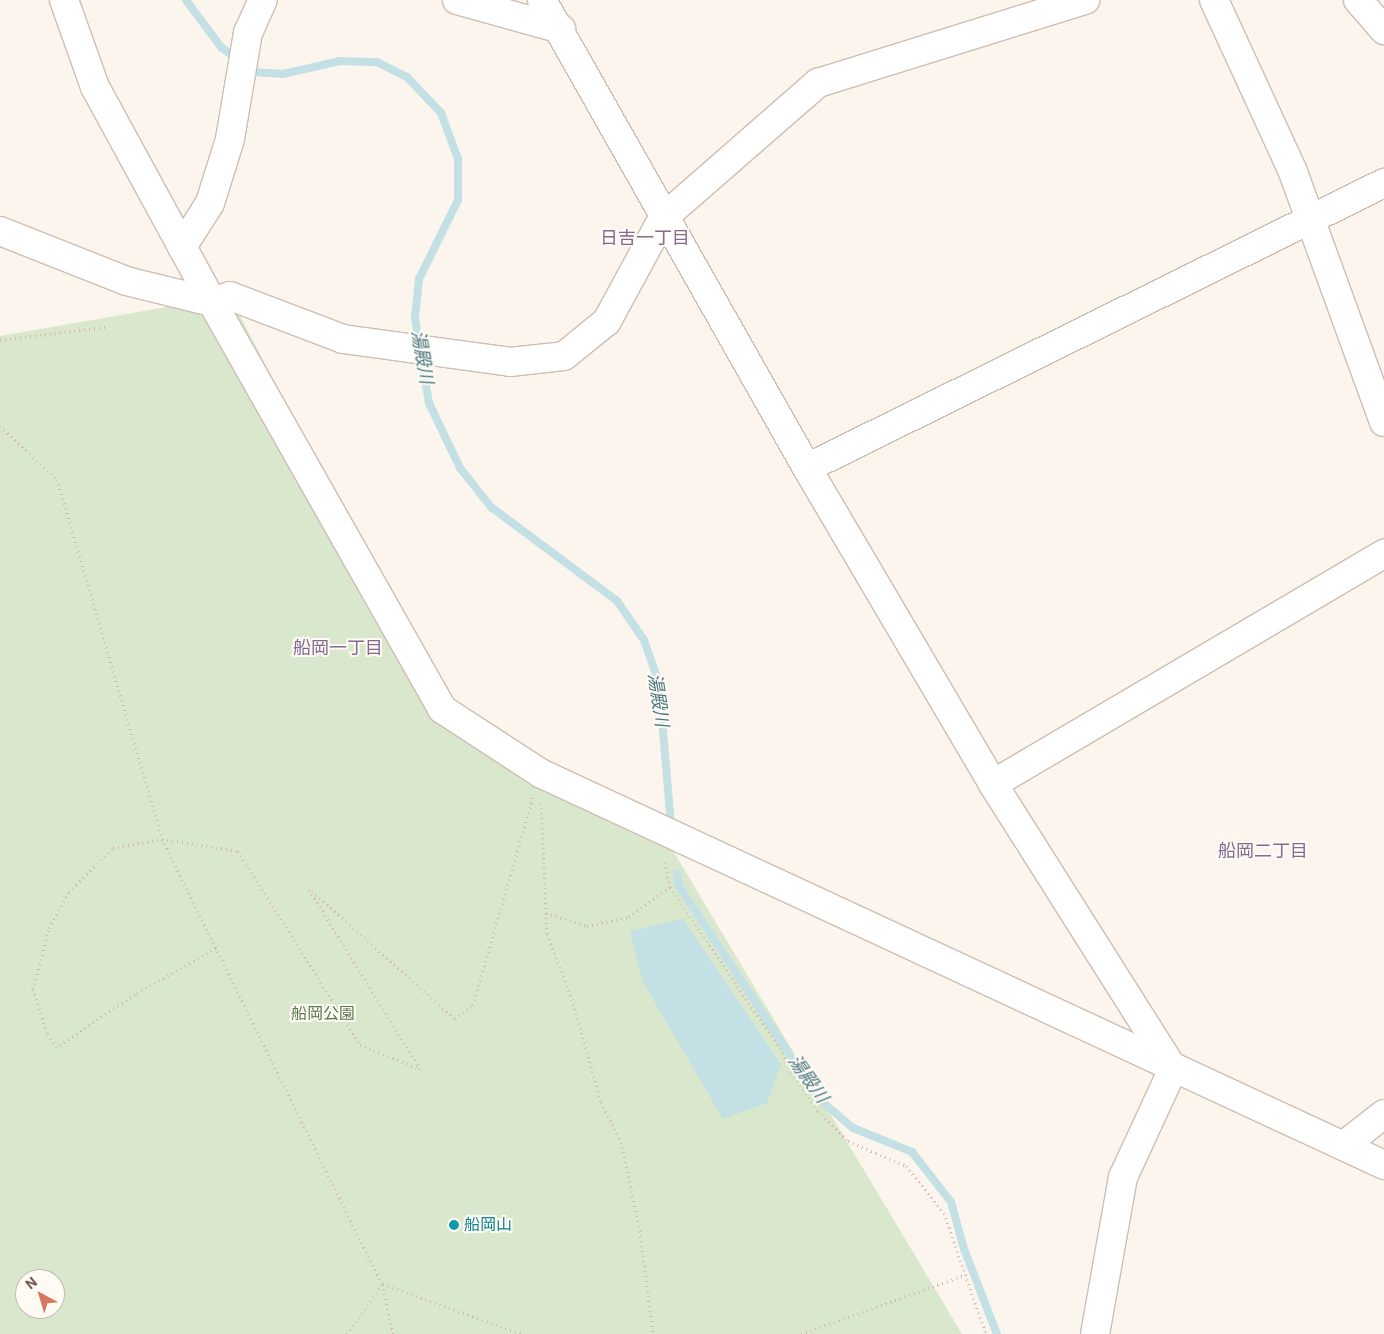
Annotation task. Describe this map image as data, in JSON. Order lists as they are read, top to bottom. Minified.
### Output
{"districts":["日吉一丁目","船岡一丁目","船岡二丁目"],"water":["湯殿川"],"parks":["船岡公園"],"places":["船岡山"],"north":"top left"}
